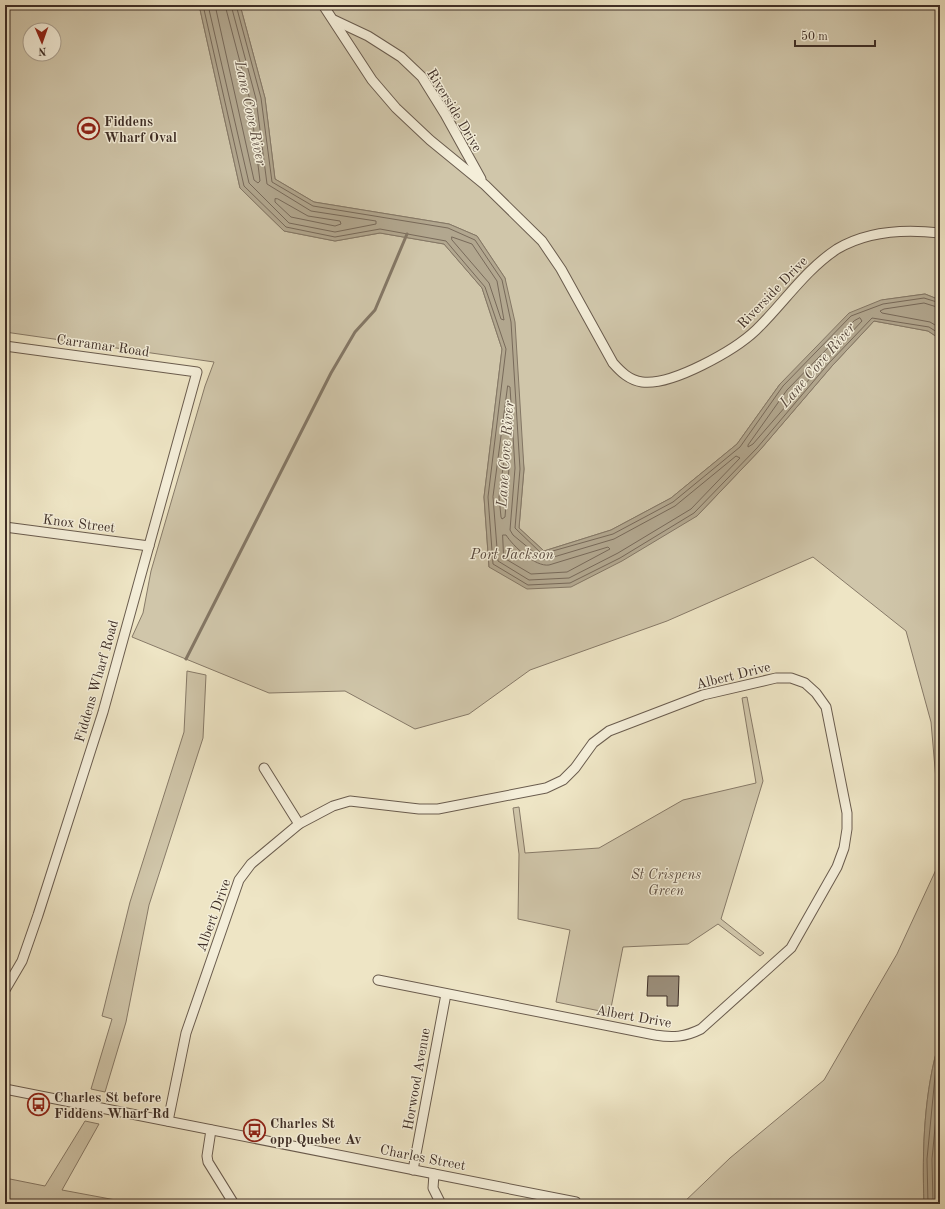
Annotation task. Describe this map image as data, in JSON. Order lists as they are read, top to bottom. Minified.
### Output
{"streets":{"street":["Riverside Drive","Carramar Road","Knox Street","Albert Drive","Fiddens Wharf Road","Horwood Avenue","Charles Street"]},"crossings":[["Carramar Road","Fiddens Wharf Road"],["Knox Street","Fiddens Wharf Road"],["Albert Drive","Horwood Avenue"],["Albert Drive","Charles Street"],["Horwood Avenue","Charles Street"]],"water":["Lane Cove River","Port Jackson"],"parks":["St Crispens Green"],"places":{"sports":["Fiddens Wharf Oval"],"bus stop":["Charles St before Fiddens Wharf Rd","Charles St opp Quebec Av"]},"scale_bar":"50 m","north":"bottom"}
